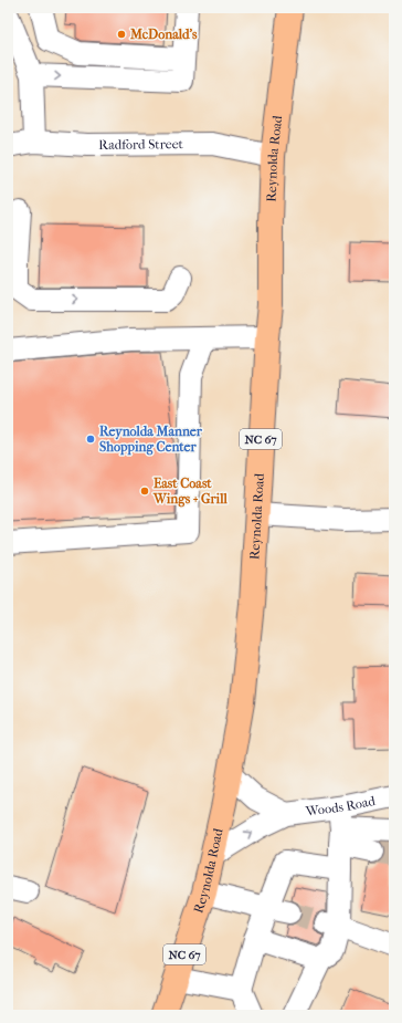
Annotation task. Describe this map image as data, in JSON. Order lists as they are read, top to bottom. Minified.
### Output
{"streets":{"main road":["Reynolda Road","NC 67"],"street":["Radford Street","Woods Road"]},"crossings":[["Radford Street","Reynolda Road"],["Reynolda Road","Woods Road"]],"places":["McDonald's","Reynolda Manner Shopping Center","East Coast Wings + Grill"]}
